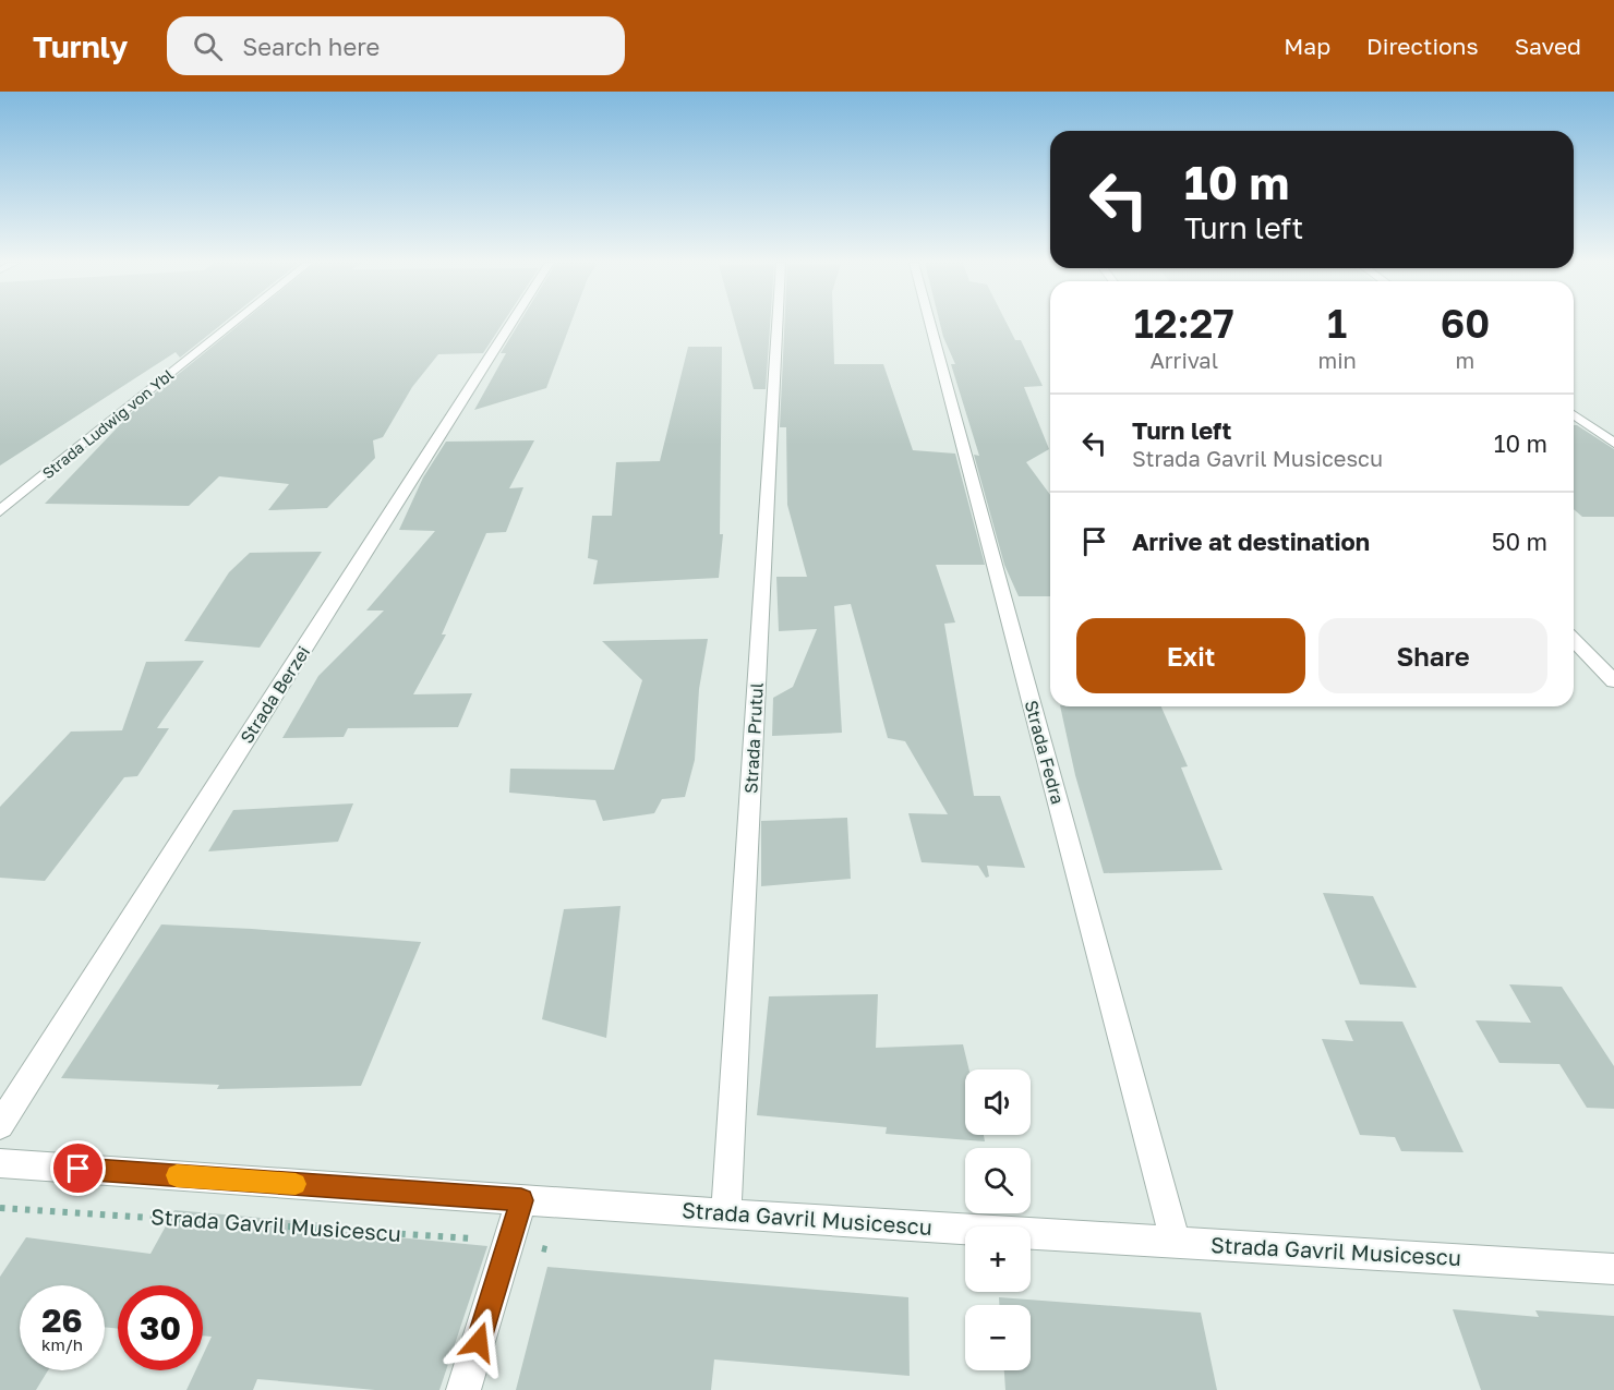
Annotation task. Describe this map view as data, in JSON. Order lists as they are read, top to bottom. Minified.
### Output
{"streets":{"street":["Strada Ludwig von Ybl","Strada Berzei","Strada Prutul","Strada Fedra","Strada Gavril Musicescu"]},"crossings":[["Strada Prutul","Strada Gavril Musicescu"],["Strada Fedra","Strada Gavril Musicescu"]],"page":{"header":"Turnly","search":"Search here","nav":["Map","Directions","Saved"],"turn":["10 m","Turn left"],"eta":["12:27","Arrival","1","min","60","m"],"list":[{"name":"Turn left","note":"Strada Gavril Musicescu","value":"10 m"},{"name":"Arrive at destination","value":"50 m"}],"buttons":["Exit","Share"],"map_buttons":["+","−"],"speed":"26 km/h","limit":"30"}}
